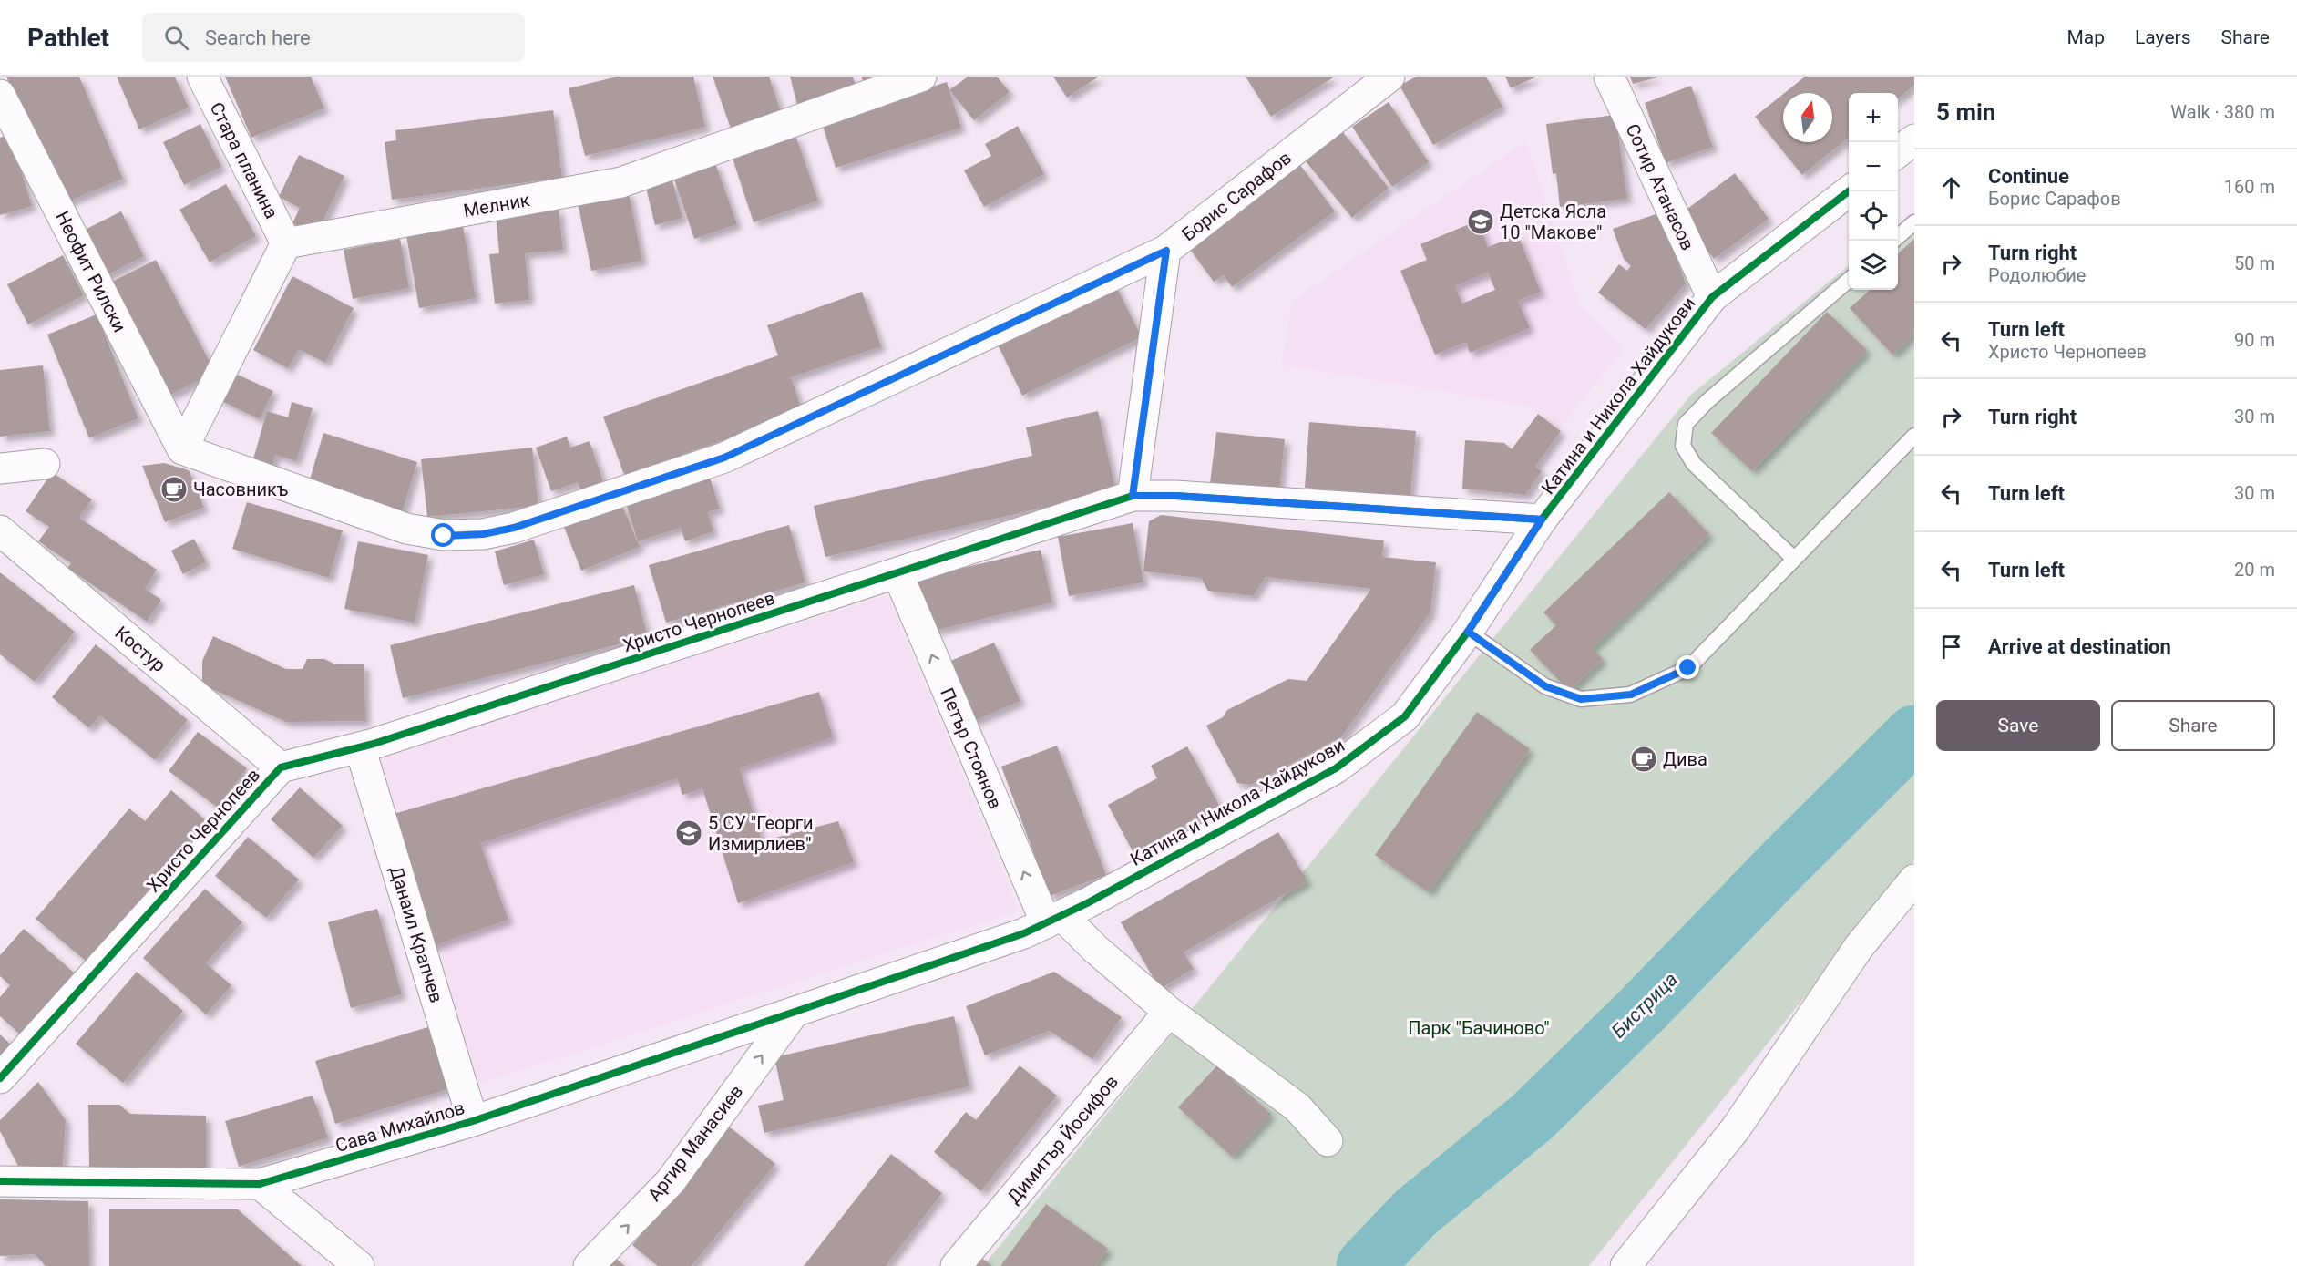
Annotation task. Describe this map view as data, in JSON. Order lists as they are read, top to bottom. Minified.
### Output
{"streets":{"street":["Стара планина","Сотир Атанасов","Борис Сарафов","Мелник","Неофит Рилски","Катина и Никола Хайдукови","Христо Чернопеев","Костур","Петър Стоянов","Данаил Крапчев","Сава Михайлов","Димитър Йосифов","Аргир Манасиев"]},"crossings":[["Стара планина","Мелник"],["Сотир Атанасов","Катина и Никола Хайдукови"],["Борис Сарафов","Неофит Рилски"],["Катина и Никола Хайдукови","Христо Чернопеев"],["Катина и Никола Хайдукови","Петър Стоянов"],["Катина и Никола Хайдукови","Сава Михайлов"],["Катина и Никола Хайдукови","Аргир Манасиев"],["Христо Чернопеев","Костур"],["Христо Чернопеев","Петър Стоянов"],["Христо Чернопеев","Данаил Крапчев"],["Данаил Крапчев","Сава Михайлов"],["Сава Михайлов","Аргир Манасиев"]],"one_way":["Петър Стоянов","Аргир Манасиев"],"water":["Бистрица"],"parks":["Парк \"Бачиново\""],"places":{"school or university":["Детска Ясла 10 \"Макове\"","5 СУ \"Георги Измирлиев\""],"cafe":["Часовникъ","Дива"]},"north":"top","page":{"header":"Pathlet","search":"Search here","nav":["Map","Layers","Share"],"heading":["5 min","Walk · 380 m"],"map_buttons":["+","−"],"list":[["Continue","Борис Сарафов","160 m"],["Turn right","Родолюбие","50 m"],["Turn left","Христо Чернопеев","90 m"],["Turn right","30 m"],["Turn left","30 m"],["Turn left","20 m"],"Arrive at destination"],"buttons":["Save","Share"]}}
